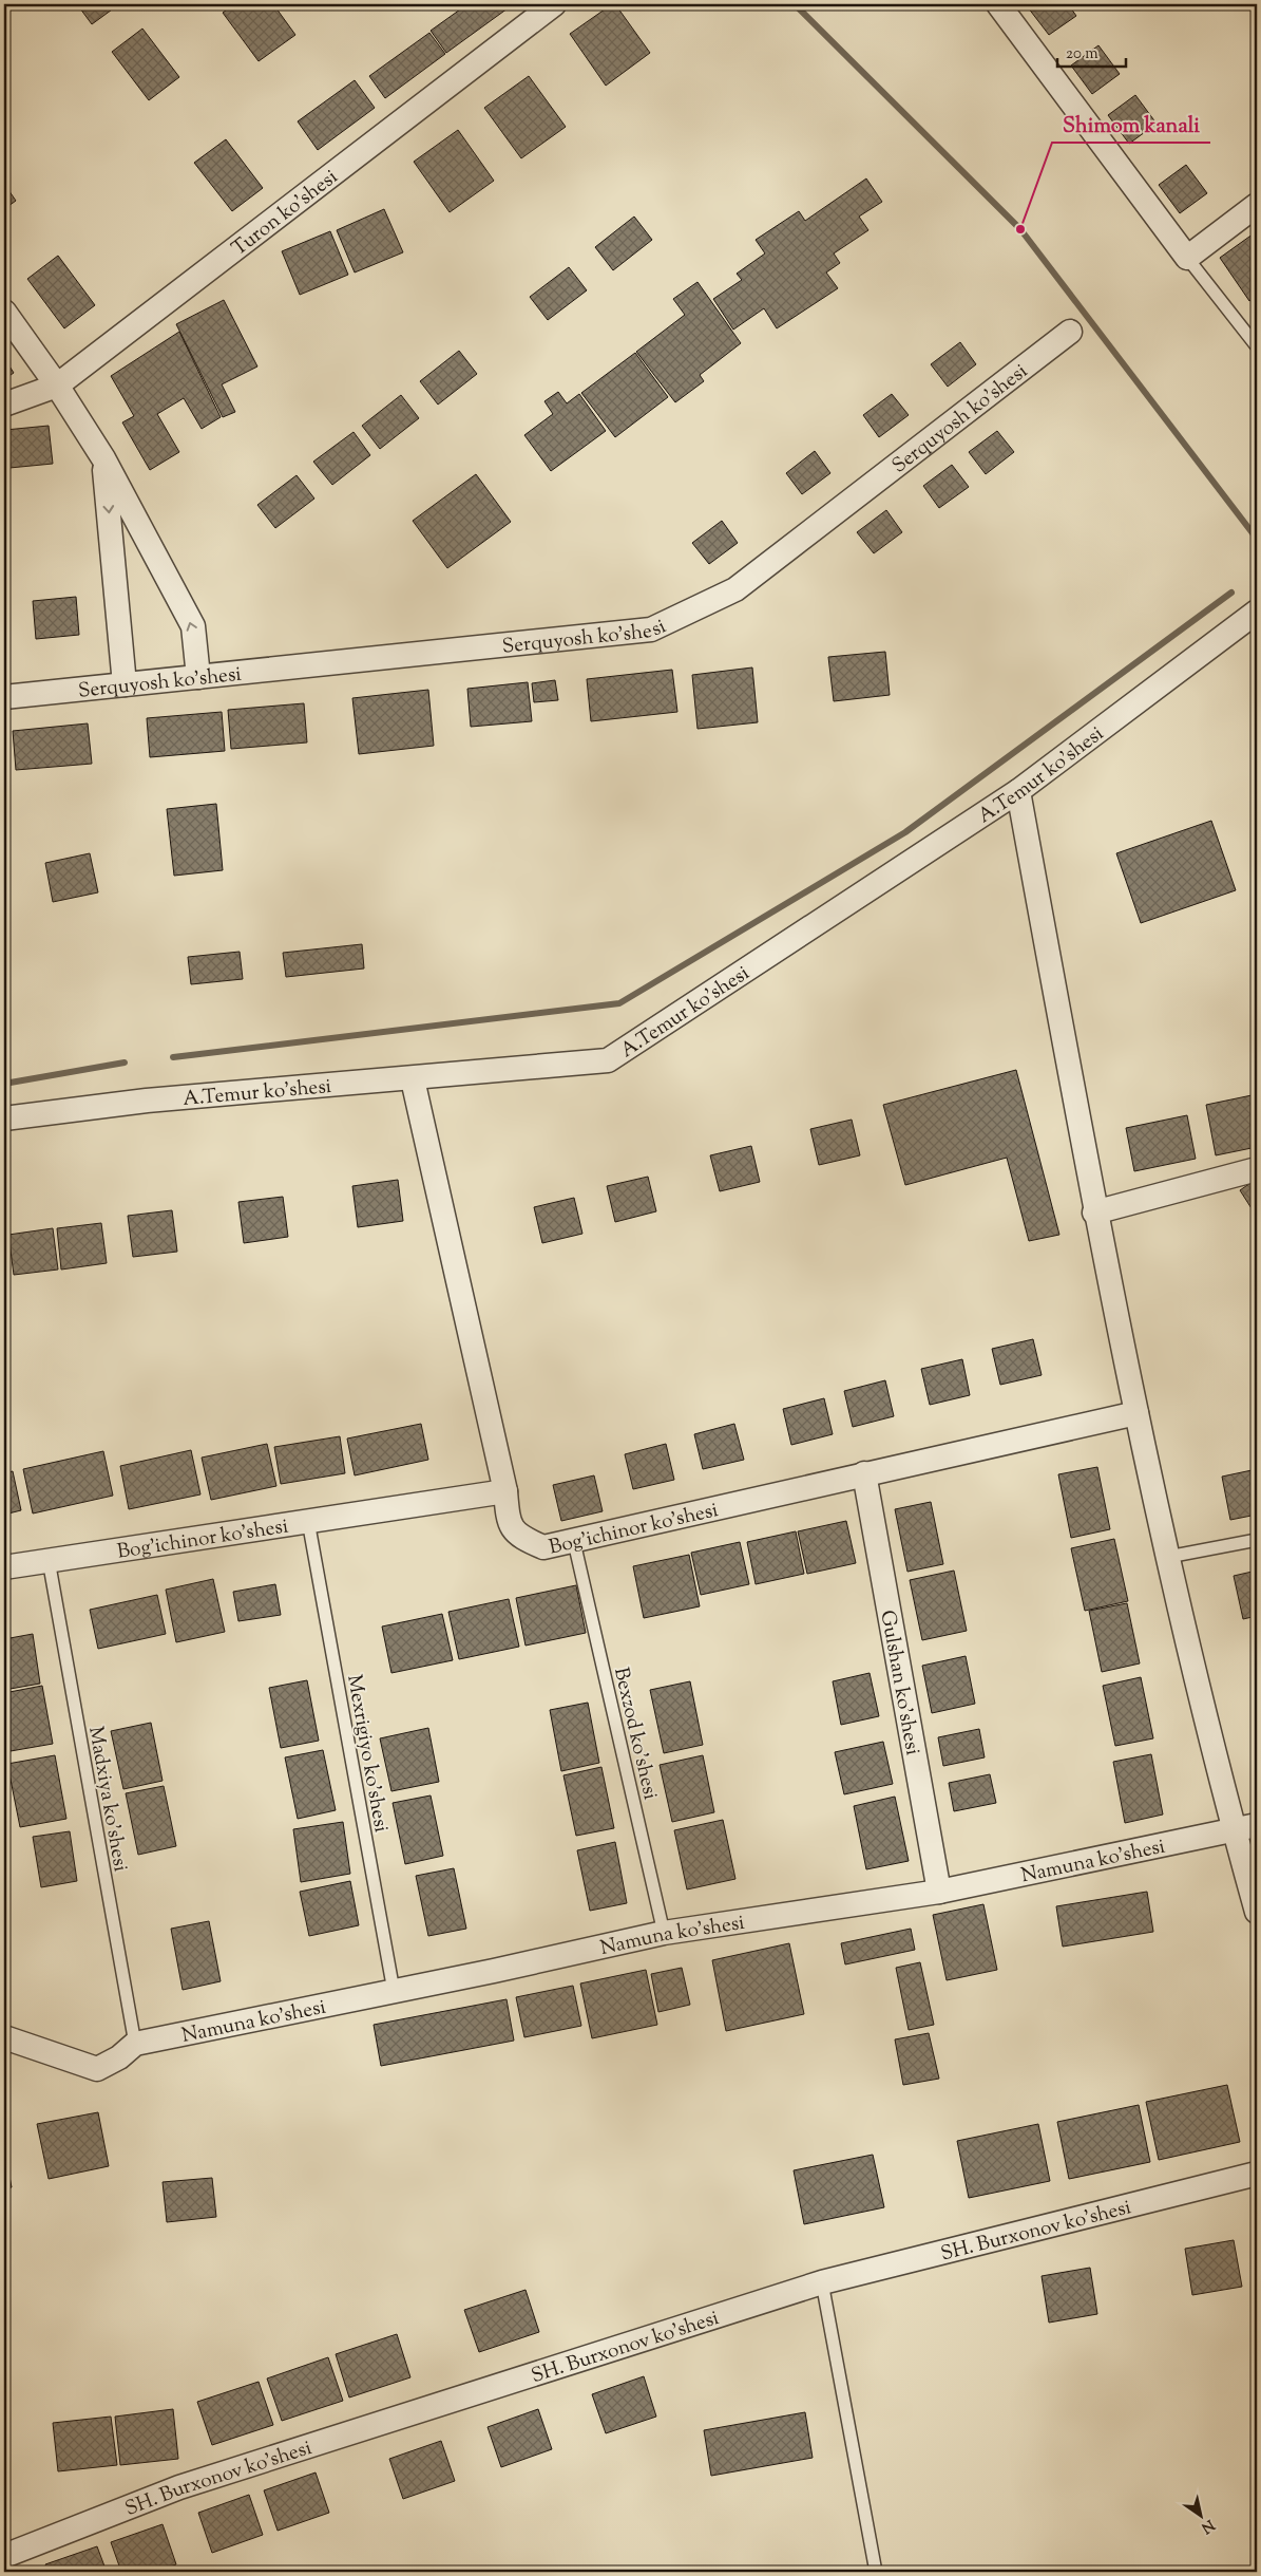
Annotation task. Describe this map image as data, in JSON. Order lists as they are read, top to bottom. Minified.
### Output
{"streets":{"street":["Turon ko'shesi","Serquyosh ko'shesi","A.Temur ko'shesi","Bog'ichinor ko'shesi","Gulshan ko'shesi","Namuna ko'shesi","SH. Burxonov ko'shesi"],"lane":["Bexzod ko'shesi","Mexrigiyo ko'shesi","Madxiya ko'shesi"]},"crossings":[["Bog'ichinor ko'shesi","Gulshan ko'shesi"],["Bog'ichinor ko'shesi","Bexzod ko'shesi"],["Bog'ichinor ko'shesi","Mexrigiyo ko'shesi"],["Bog'ichinor ko'shesi","Madxiya ko'shesi"],["Gulshan ko'shesi","Namuna ko'shesi"],["Bexzod ko'shesi","Namuna ko'shesi"],["Mexrigiyo ko'shesi","Namuna ko'shesi"],["Madxiya ko'shesi","Namuna ko'shesi"]],"places":["Shimom kanali"],"scale_bar":"20 m","north":"bottom right"}
